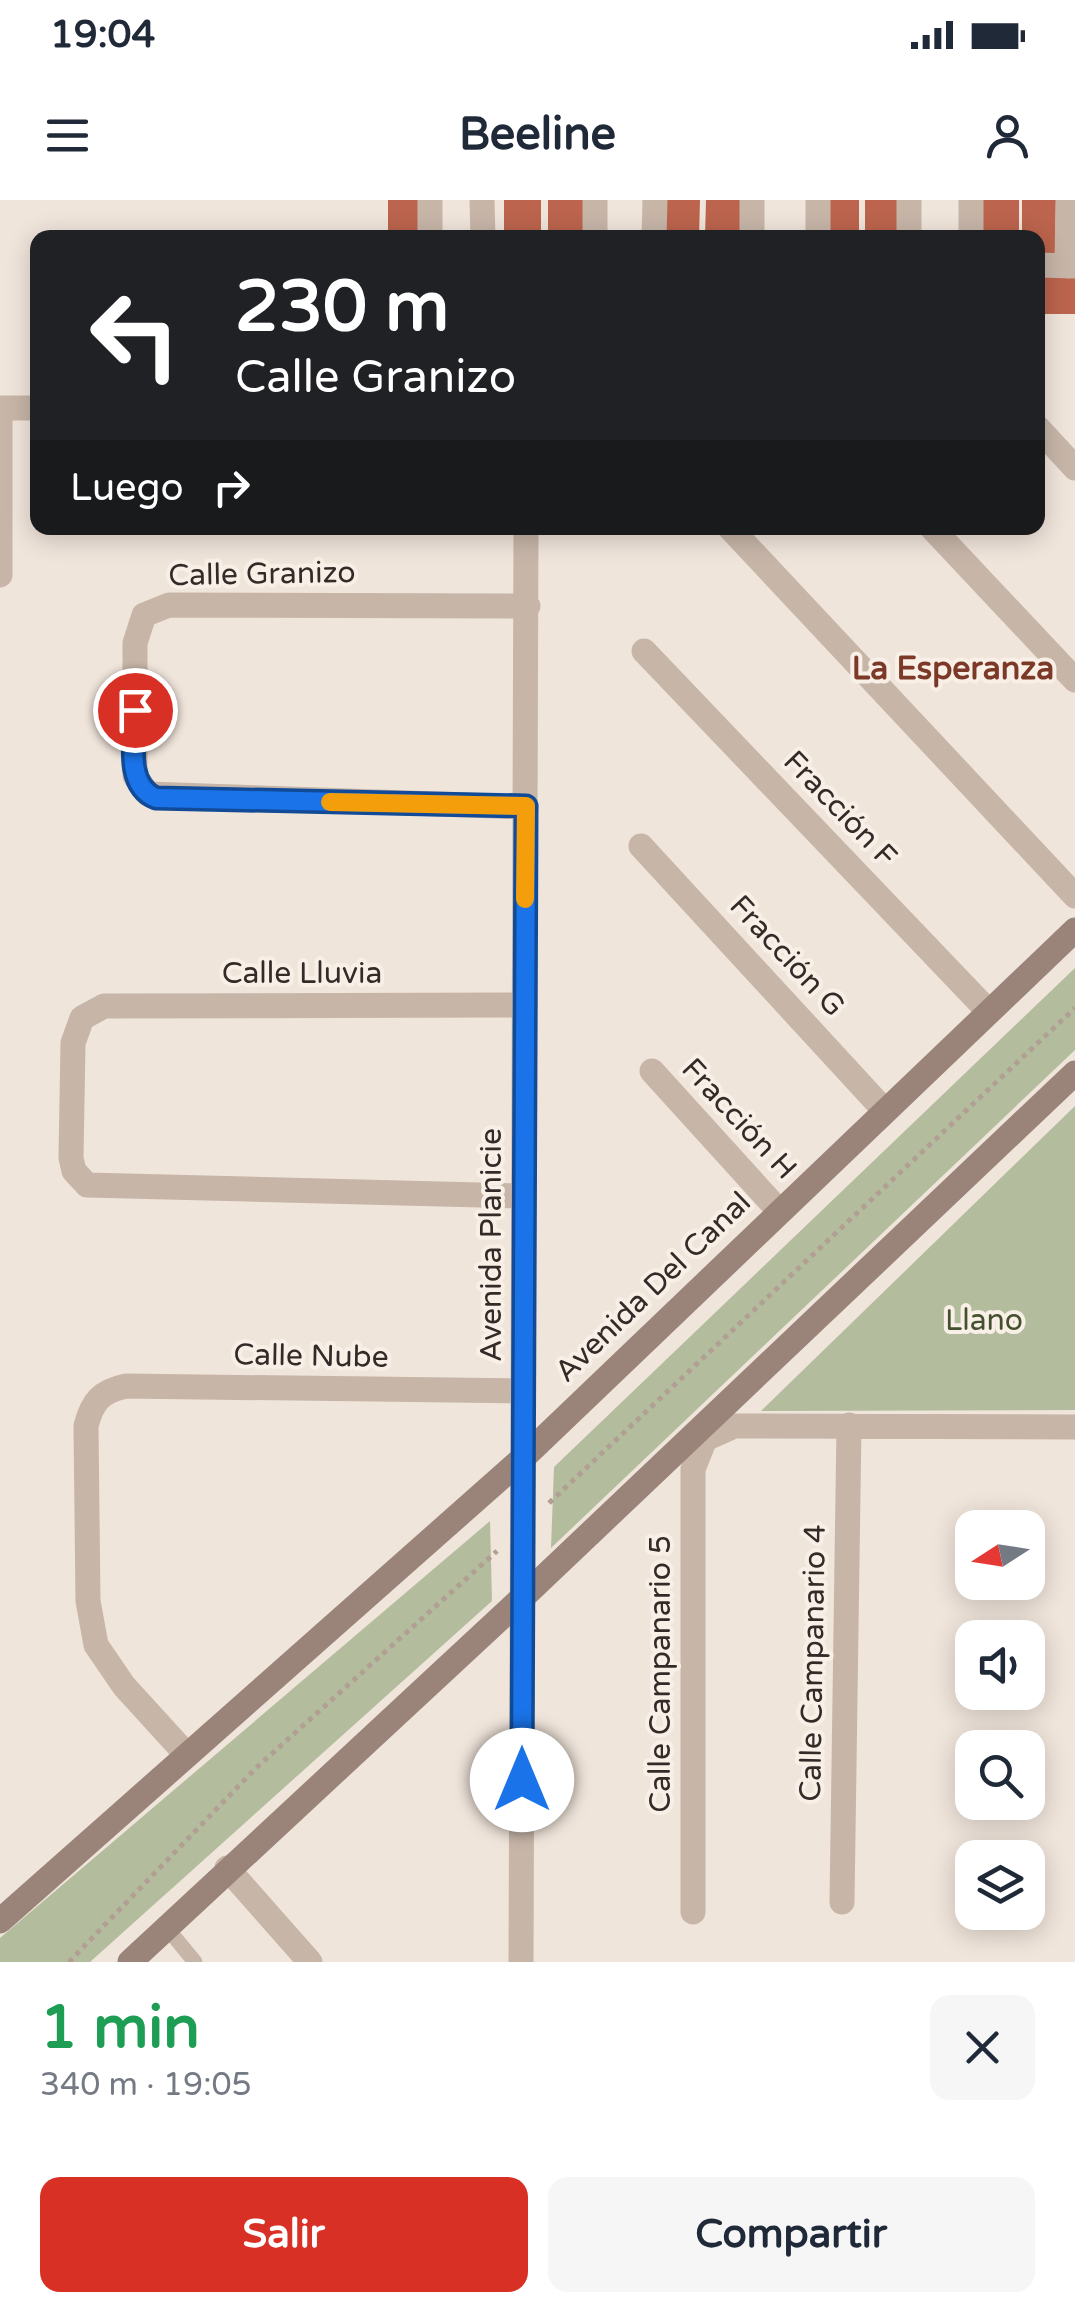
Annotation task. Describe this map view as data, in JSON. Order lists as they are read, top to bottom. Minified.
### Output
{"streets":{"main road":["Avenida Del Canal"],"street":["Calle Granizo","Fracción F","Fracción G","Calle Lluvia","Fracción H","Avenida Planicie","Calle Nube","Calle Campanario 4","Calle Campanario 5"]},"crossings":[["Calle Granizo","Avenida Planicie"],["Fracción F","Avenida Del Canal"],["Fracción G","Avenida Del Canal"],["Calle Lluvia","Avenida Planicie"],["Fracción H","Avenida Del Canal"],["Avenida Planicie","Avenida Del Canal"],["Avenida Planicie","Calle Nube"],["Avenida Del Canal","Calle Nube"],["Calle Campanario 4","Calle Campanario 5"]],"districts":["La Esperanza"],"parks":["Llano"],"north":"left","page":{"status":"19:04","header":"Beeline","turn":["230 m","Calle Granizo"],"then":"Luego","heading":["1 min","340 m · 19:05"],"buttons":["Salir","Compartir"]}}
